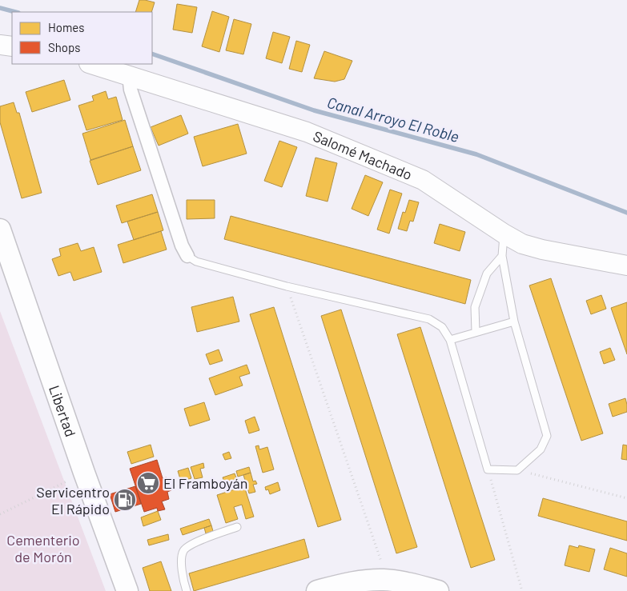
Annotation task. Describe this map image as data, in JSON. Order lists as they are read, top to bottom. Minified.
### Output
{"streets":{"main road":["Libertad"],"street":["Salomé Machado"]},"water":["Canal Arroyo El Roble"],"parks":["Cementerio de Morón"],"places":{"supermarket":["El Framboyán"],"fuel station":["Servicentro El Rápido"]},"legend":["Homes","Shops"]}
